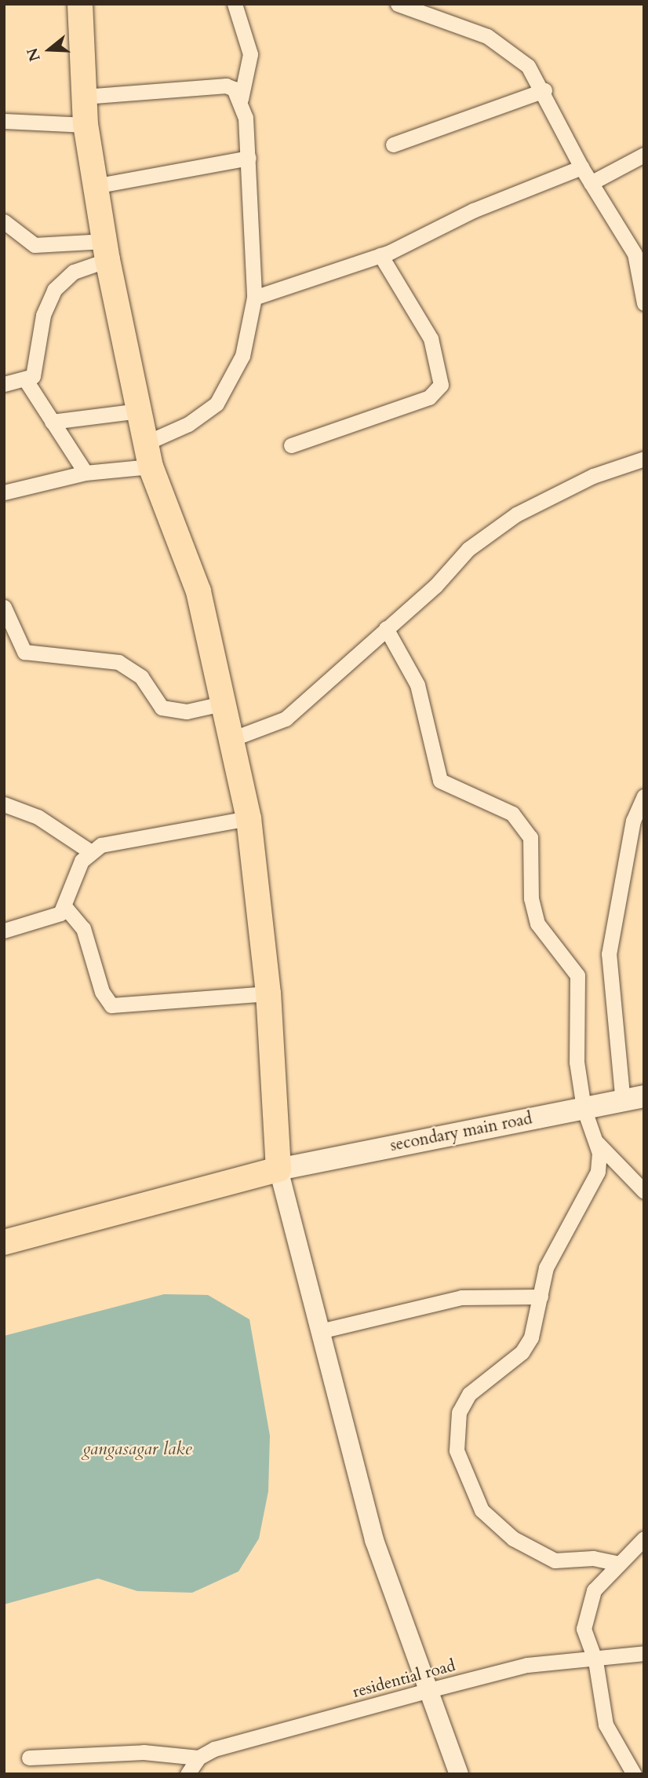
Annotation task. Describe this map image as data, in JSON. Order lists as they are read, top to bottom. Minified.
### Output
{"streets":{"main road":["secondary main road"],"street":["residential road"]},"water":["gangasagar lake"],"north":"left"}
